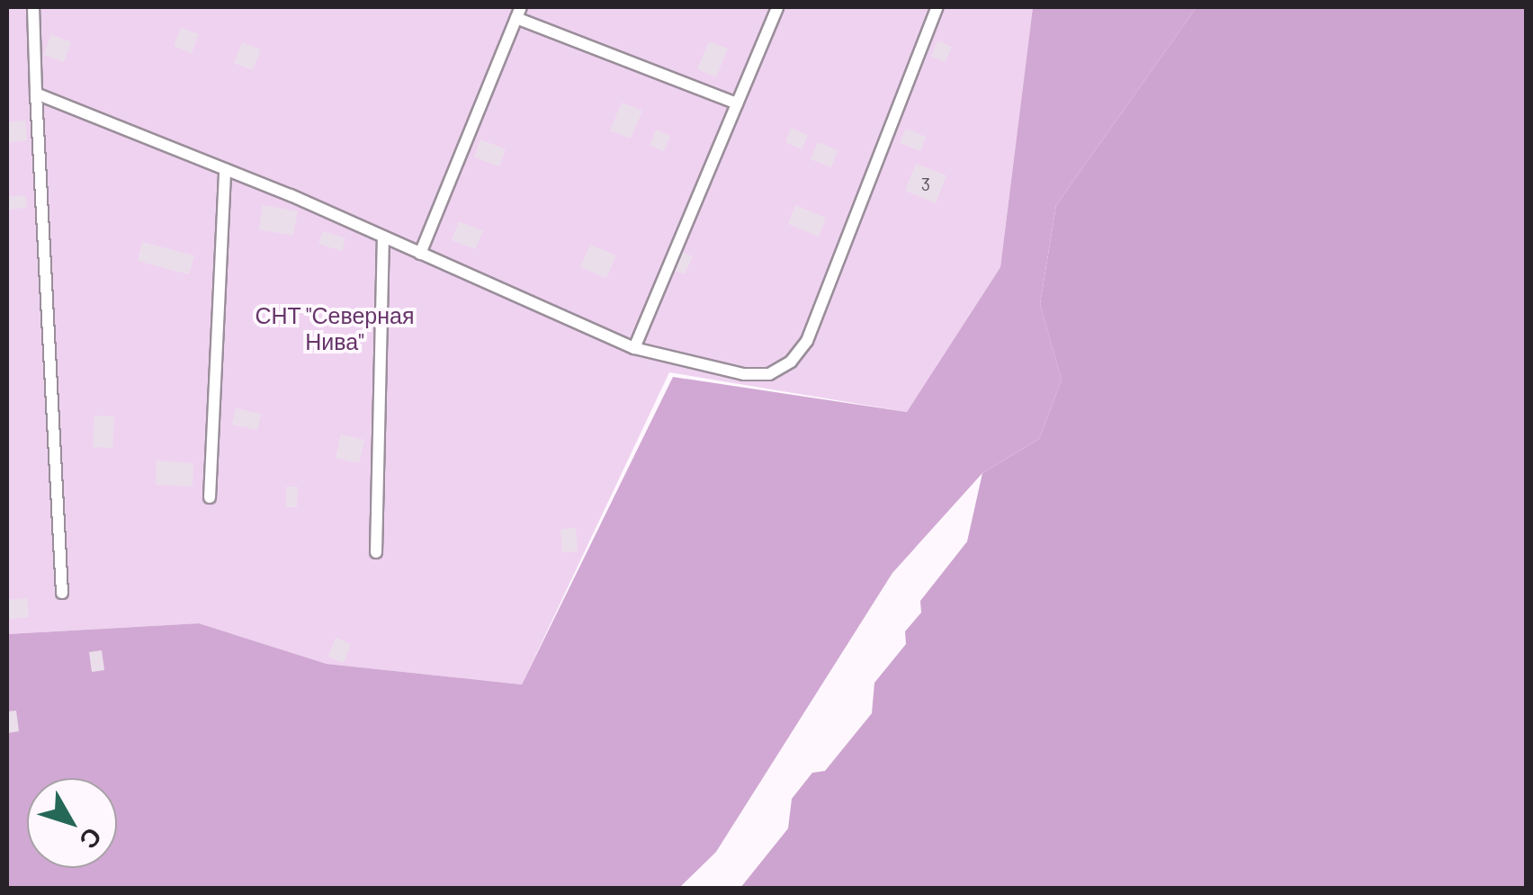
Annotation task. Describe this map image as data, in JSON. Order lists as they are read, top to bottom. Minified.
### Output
{"parks":["СНТ \"Северная Нива\""],"house_numbers":["3"],"north":"bottom right"}
